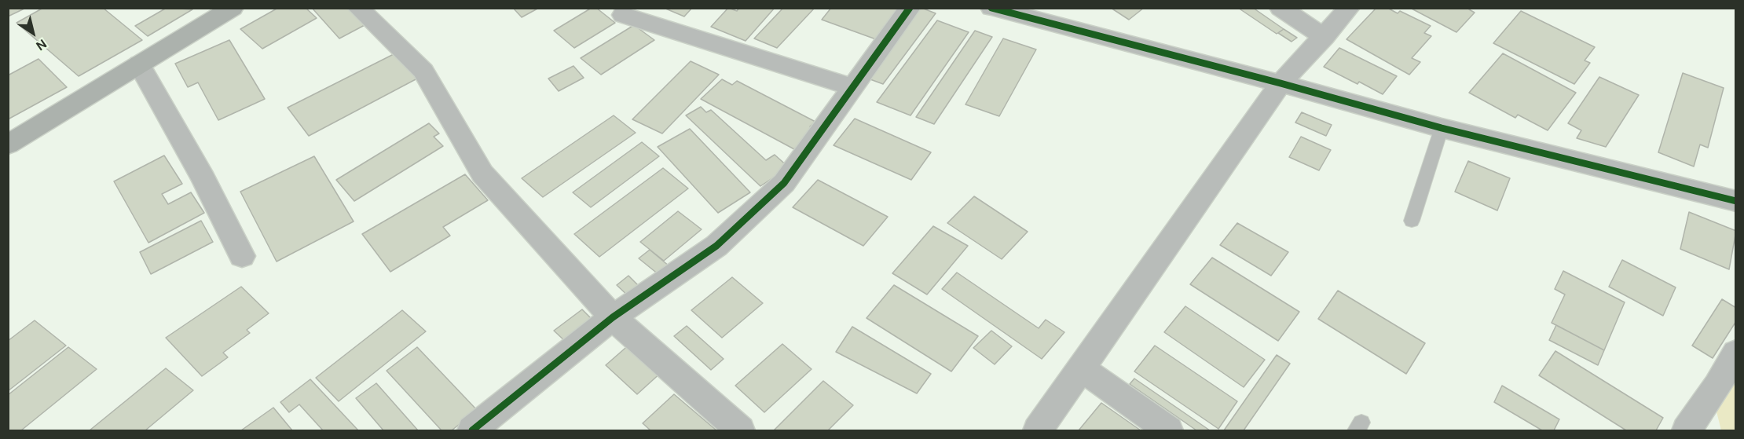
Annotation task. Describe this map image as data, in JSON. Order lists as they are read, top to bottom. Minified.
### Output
{"north":"bottom right"}
